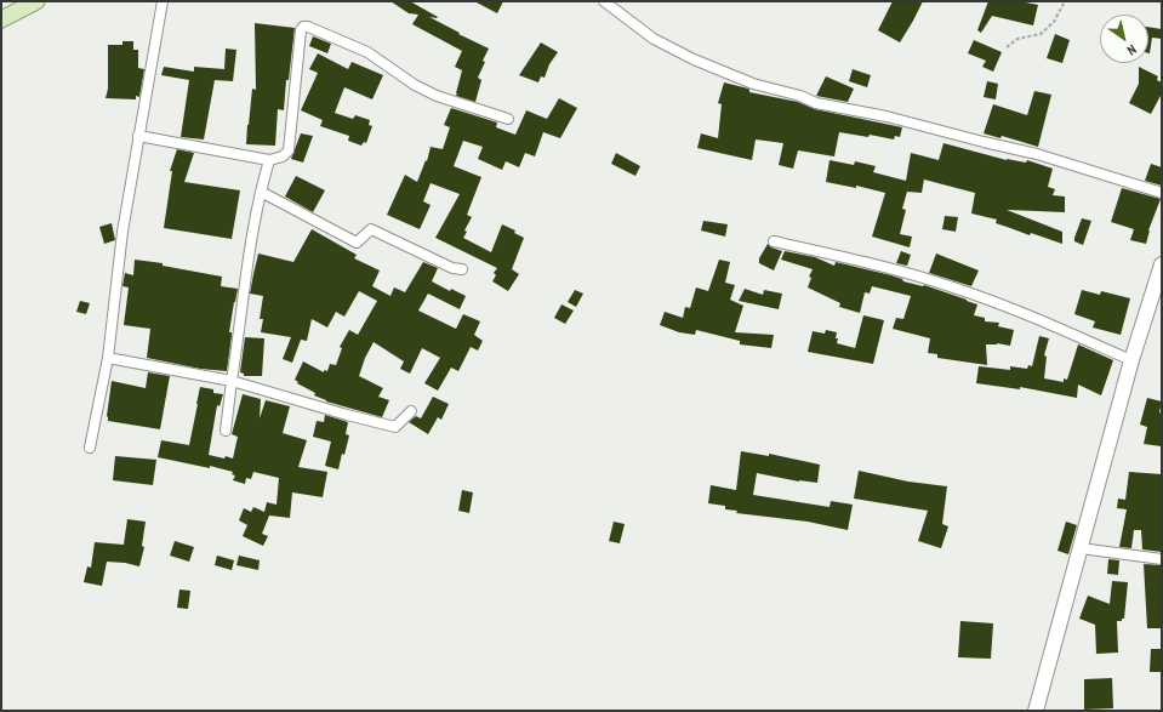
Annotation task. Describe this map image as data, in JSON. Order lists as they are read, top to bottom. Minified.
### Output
{"north":"bottom right"}
